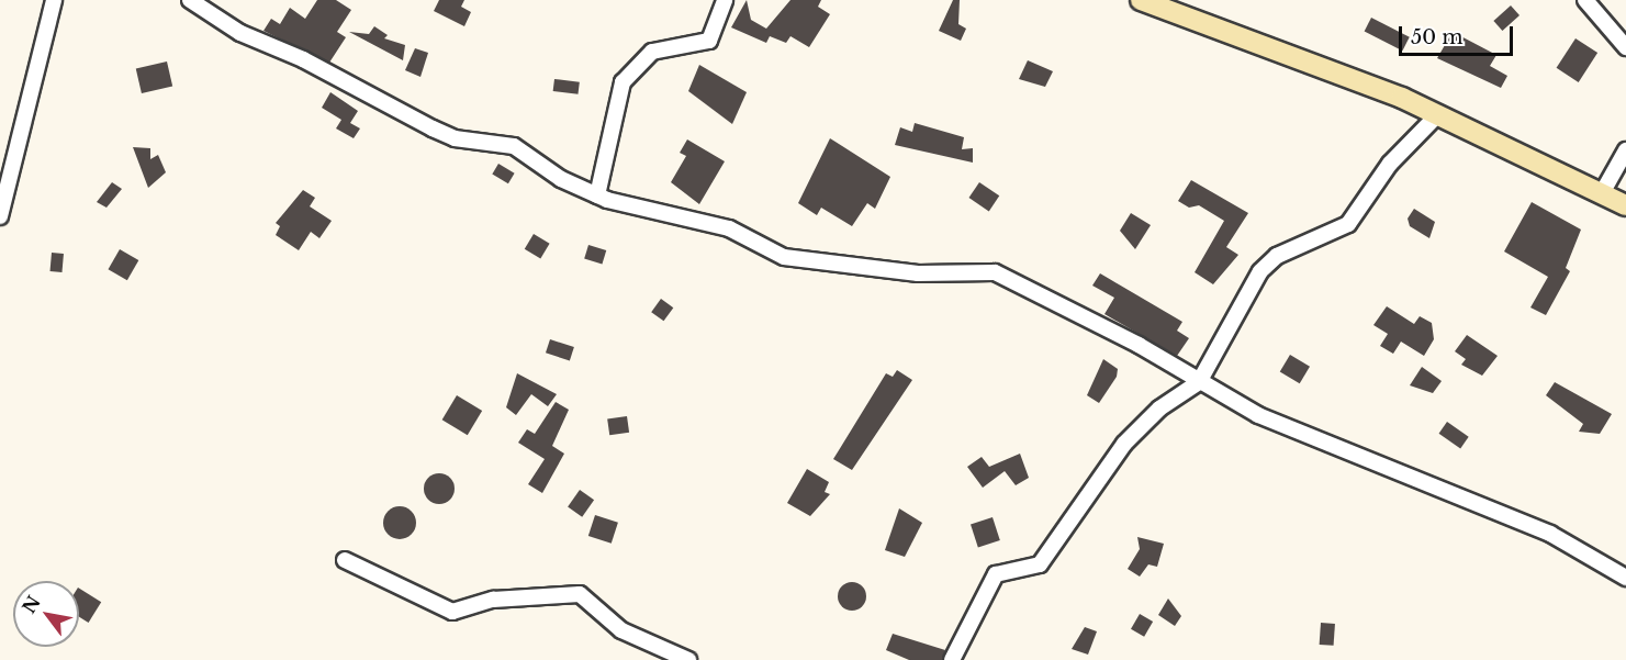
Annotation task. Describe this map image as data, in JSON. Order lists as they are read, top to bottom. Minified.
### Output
{"scale_bar":"50 m","north":"top left"}
